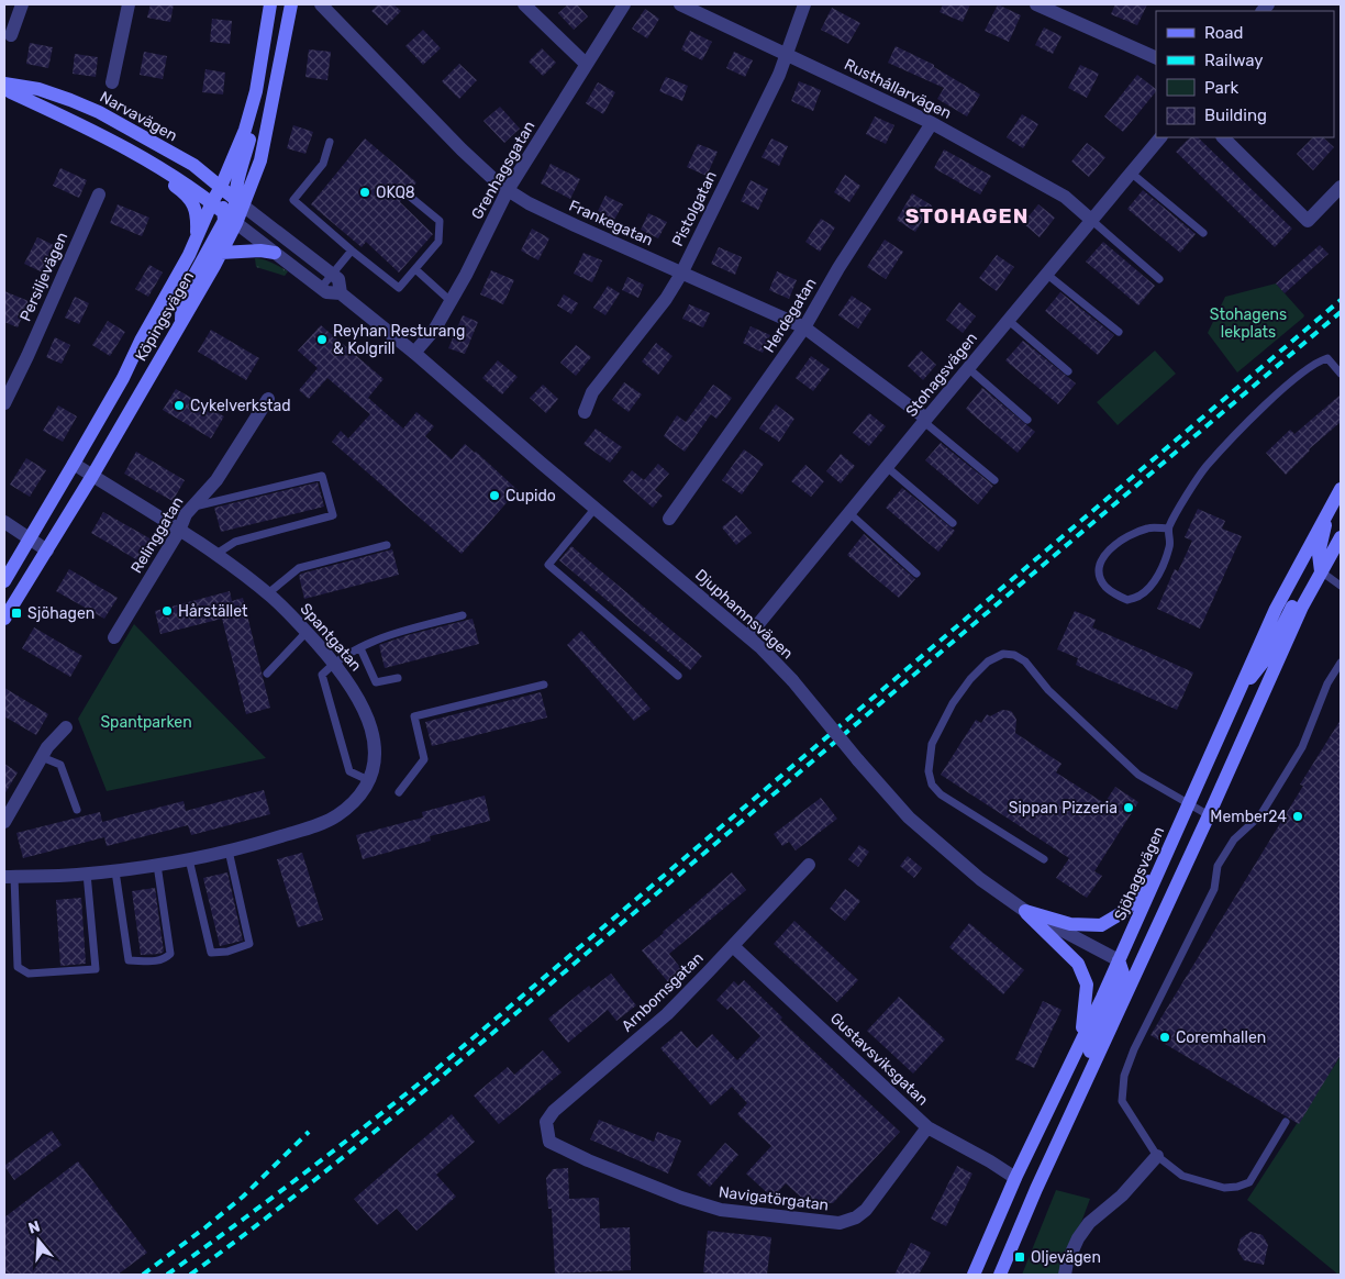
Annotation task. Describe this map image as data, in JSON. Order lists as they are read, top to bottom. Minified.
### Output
{"streets":{"main road":["Narvavägen","Köpingsvägen","Sjöhagsvägen"],"street":["Rusthållarvägen","Grenhagsgatan","Pistolgatan","Frankegatan","Persiljevägen","Herdegatan","Stohagsvägen","Relinggatan","Djuphamnsvägen","Spantgatan","Arnbomsgatan","Gustavsviksgatan","Navigatörgatan"]},"crossings":[["Rusthållarvägen","Pistolgatan"],["Rusthållarvägen","Herdegatan"],["Rusthållarvägen","Stohagsvägen"],["Narvavägen","Köpingsvägen"],["Narvavägen","Djuphamnsvägen"],["Grenhagsgatan","Frankegatan"],["Grenhagsgatan","Djuphamnsvägen"],["Pistolgatan","Frankegatan"],["Frankegatan","Herdegatan"],["Frankegatan","Stohagsvägen"],["Köpingsvägen","Djuphamnsvägen"],["Köpingsvägen","Spantgatan"],["Stohagsvägen","Djuphamnsvägen"],["Relinggatan","Spantgatan"],["Djuphamnsvägen","Sjöhagsvägen"],["Sjöhagsvägen","Gustavsviksgatan"],["Arnbomsgatan","Gustavsviksgatan"],["Arnbomsgatan","Navigatörgatan"],["Gustavsviksgatan","Navigatörgatan"]],"districts":["STOHAGEN"],"parks":["Stohagens lekplats","Spantparken"],"places":{"other":["OKQ8","Reyhan Resturang & Kolgrill","Cykelverkstad","Cupido","Hårstället","Sippan Pizzeria","Member24","Coremhallen"],"transit":["Sjöhagen","Oljevägen"]},"legend":["Road","Railway","Park","Building"],"north":"top"}
